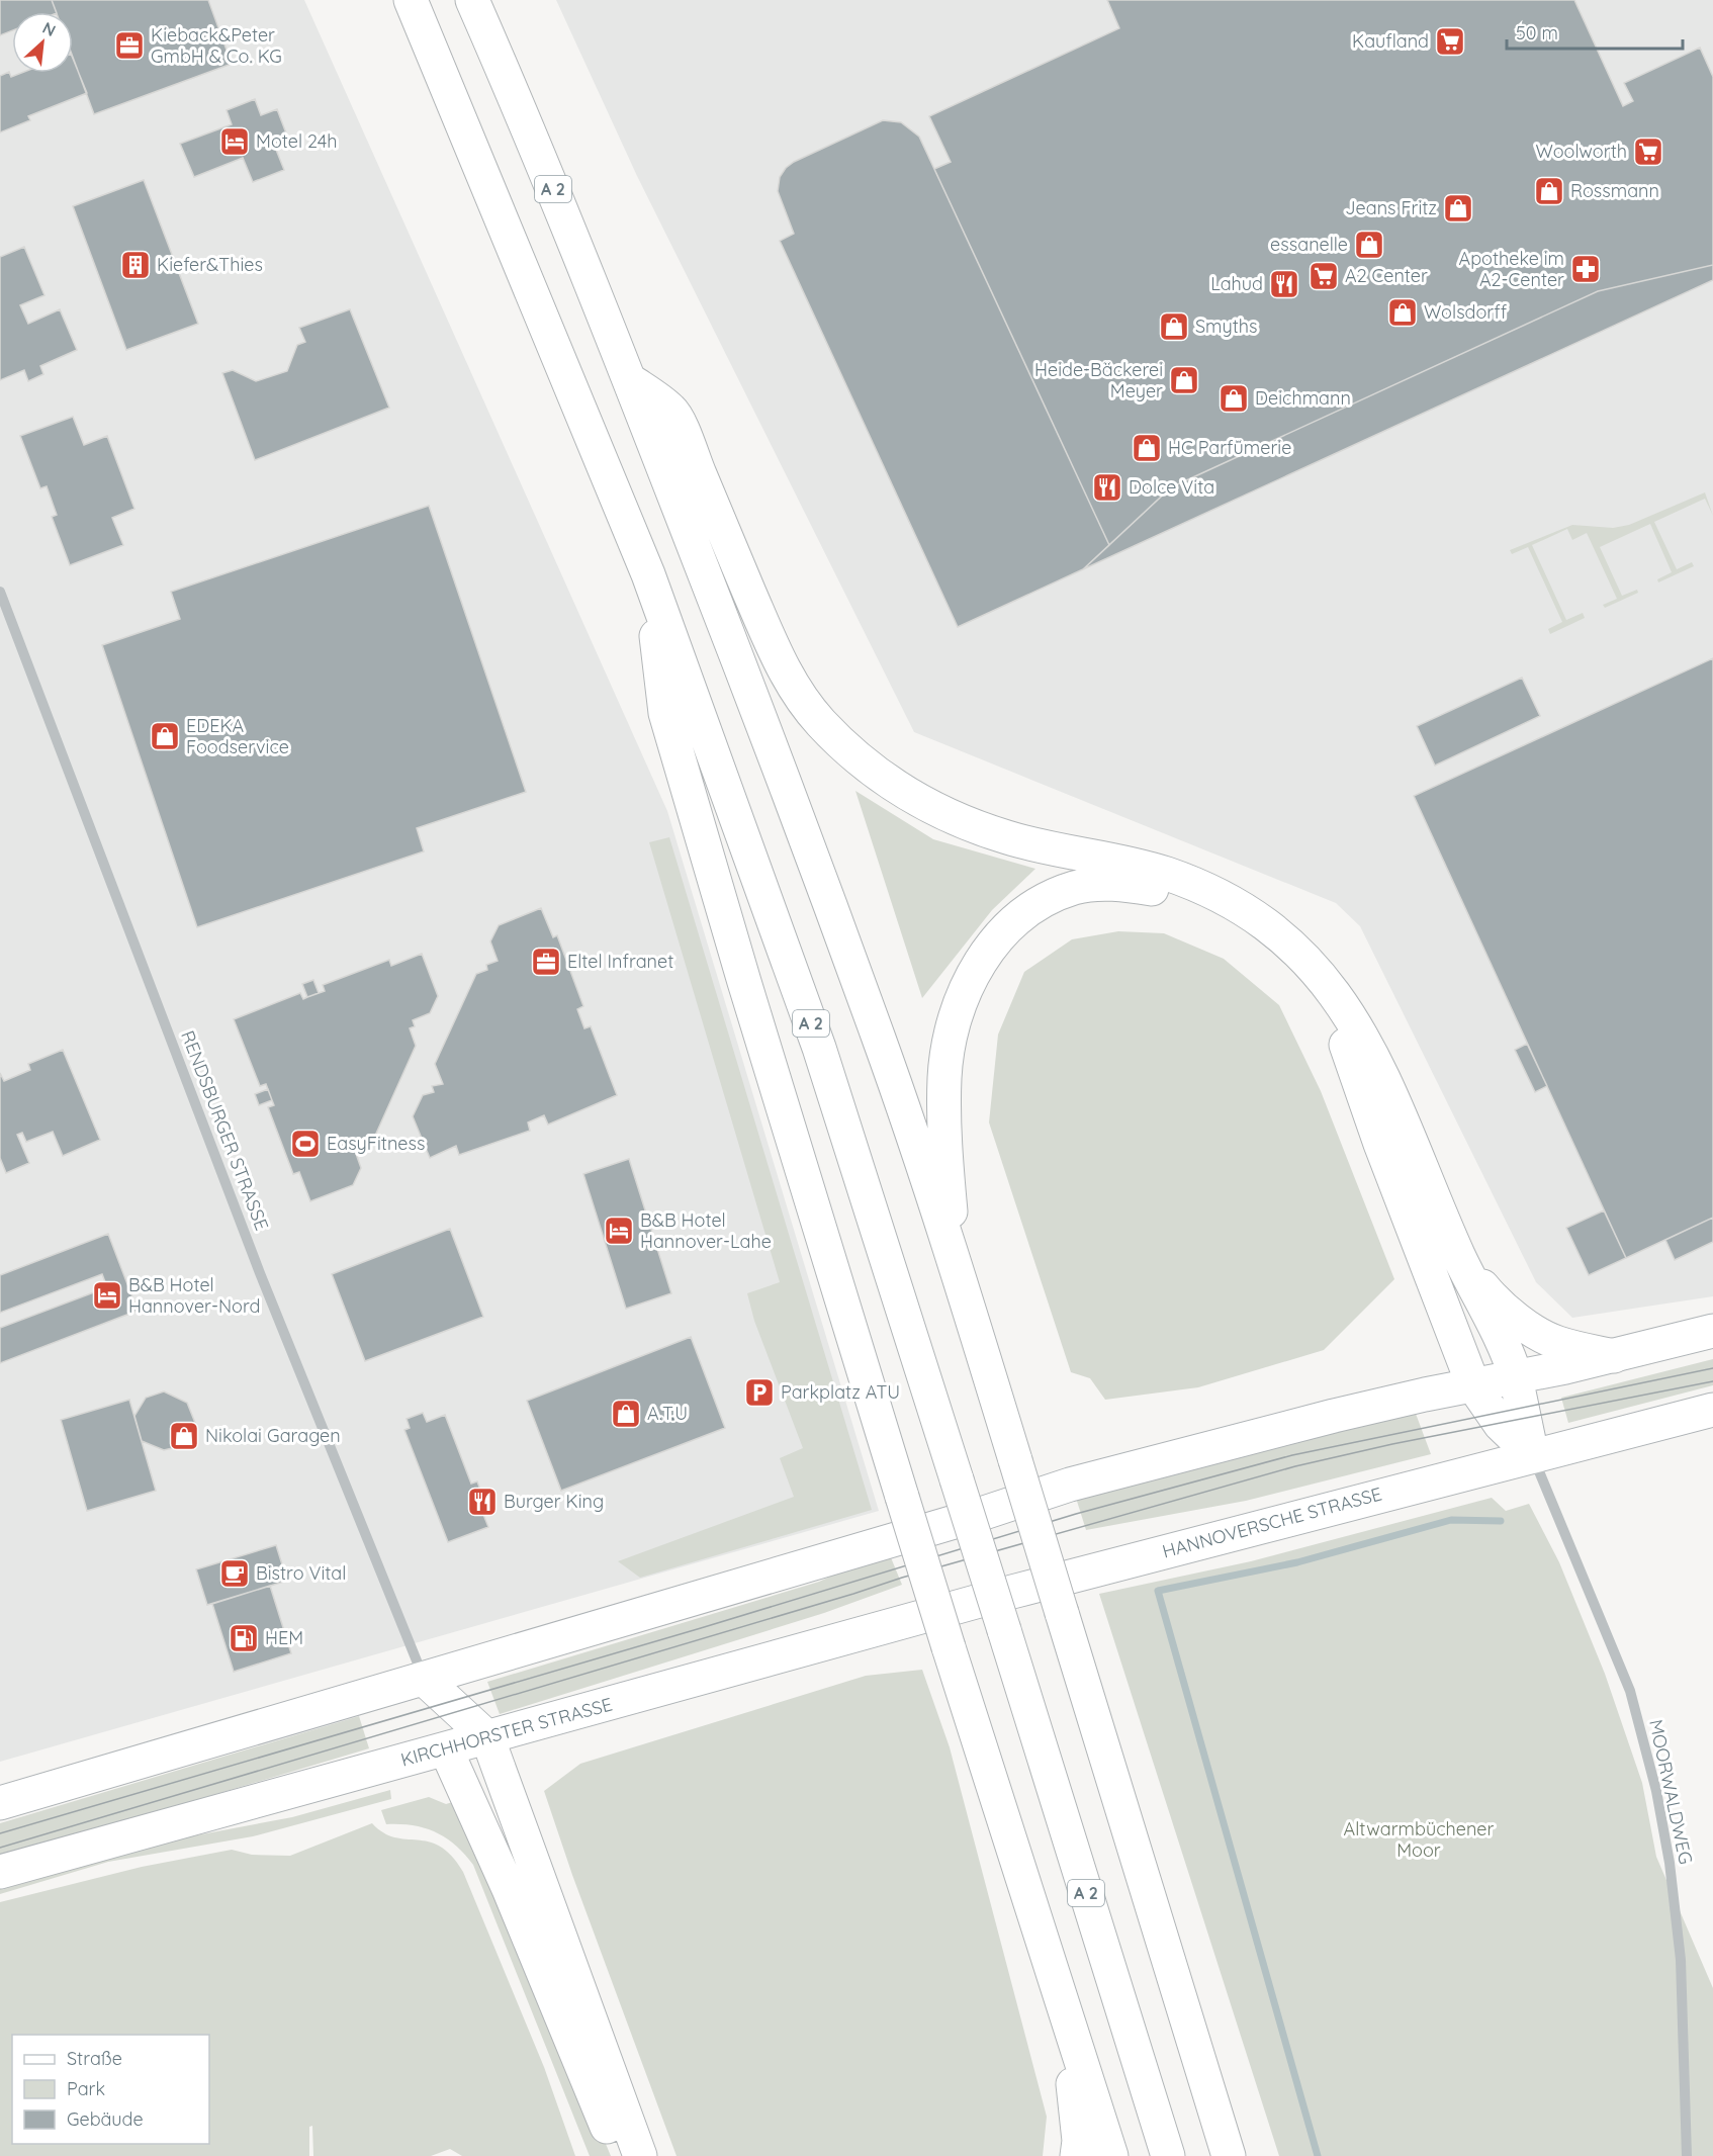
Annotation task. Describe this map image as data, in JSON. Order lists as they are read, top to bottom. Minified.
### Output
{"streets":{"main road":["A 2","HANNOVERSCHE STRASSE","KIRCHHORSTER STRASSE"],"street":["RENDSBURGER STRASSE","MOORWALDWEG"]},"crossings":[["HANNOVERSCHE STRASSE","KIRCHHORSTER STRASSE"],["HANNOVERSCHE STRASSE","MOORWALDWEG"]],"parks":["Altwarmbüchener Moor"],"places":{"supermarket":["Kaufland","Woolworth","A2 Center"],"office":["Kieback&Peter GmbH & Co. KG","Eltel Infranet"],"hotel":["Motel 24h","B&B Hotel Hannover-Lahe","B&B Hotel Hannover-Nord"],"shop":["Rossmann","Jeans Fritz","essanelle","Wolsdorff","Smyths","Heide-Bäckerei Meyer","Deichmann","HC Parfümerie","EDEKA Foodservice","A.T.U","Nikolai Garagen"],"building":["Kiefer&Thies"],"pharmacy":["Apotheke im A2-Center"],"restaurant":["Lahud","Dolce Vita","Burger King"],"sports":["EasyFitness"],"parking":["Parkplatz ATU"],"cafe":["Bistro Vital"],"fuel station":["HEM"]},"legend":["Straße","Park","Gebäude"],"scale_bar":"50 m","north":"top right"}
